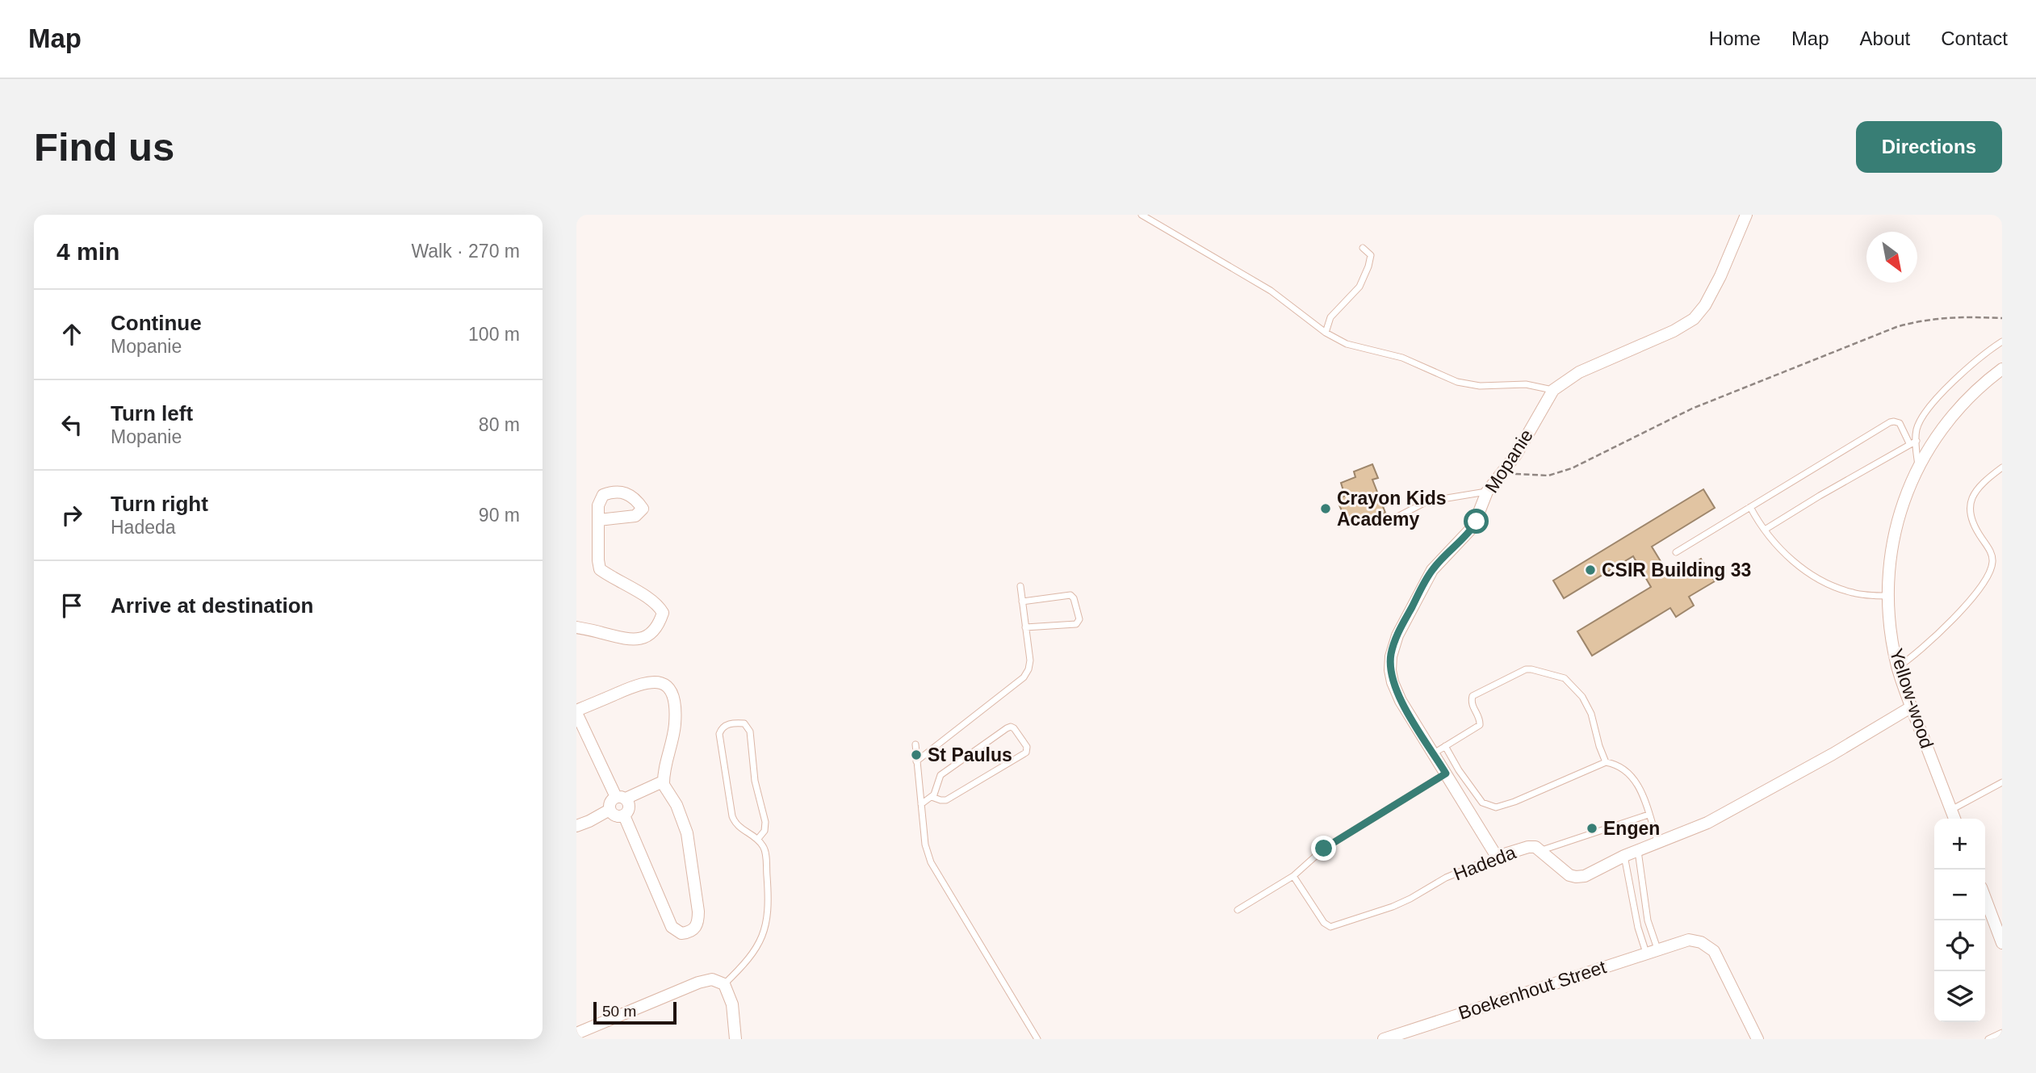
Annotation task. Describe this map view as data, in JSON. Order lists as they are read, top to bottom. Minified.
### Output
{"streets":{"street":["Mopanie","Yellow-wood","Hadeda","Boekenhout Street"]},"crossings":[["Mopanie","Hadeda"],["Yellow-wood","Hadeda"]],"places":["Crayon Kids Academy","CSIR Building 33","St Paulus","Engen"],"scale_bar":"50 m","north":"bottom right","page":{"header":"Map","nav":["Home","Map","About","Contact"],"buttons":"Directions","title":"Find us","heading":["4 min","Walk · 270 m"],"list":[["Continue","Mopanie","100 m"],["Turn left","Mopanie","80 m"],["Turn right","Hadeda","90 m"],"Arrive at destination"],"map_buttons":["+","−"],"scale":"50 m"}}
